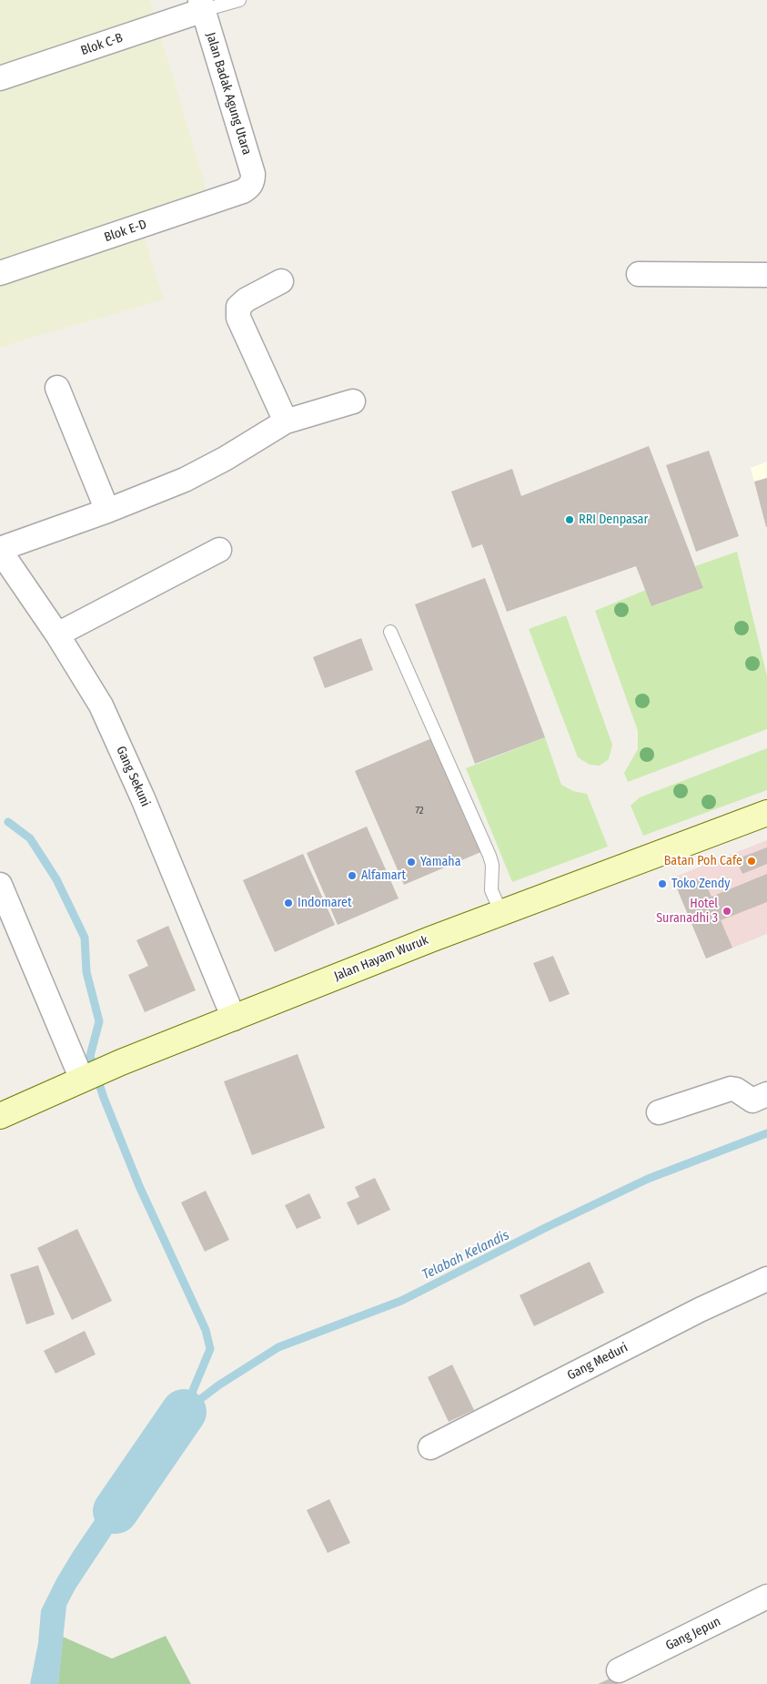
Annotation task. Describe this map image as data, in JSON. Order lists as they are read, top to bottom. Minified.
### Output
{"streets":{"main road":["Jalan Hayam Wuruk"],"street":["Blok C-B","Jalan Badak Agung Utara","Blok E-D","Gang Sekuni","Gang Meduri","Gang Jepun"]},"crossings":[["Blok C-B","Jalan Badak Agung Utara"],["Jalan Badak Agung Utara","Blok E-D"],["Gang Sekuni","Jalan Hayam Wuruk"]],"water":["Telabah Kelandis"],"places":["RRI Denpasar","Batan Poh Cafe","Yamaha","Alfamart","Toko Zendy","Indomaret","Hotel Suranadhi 3"],"house_numbers":["72"]}
